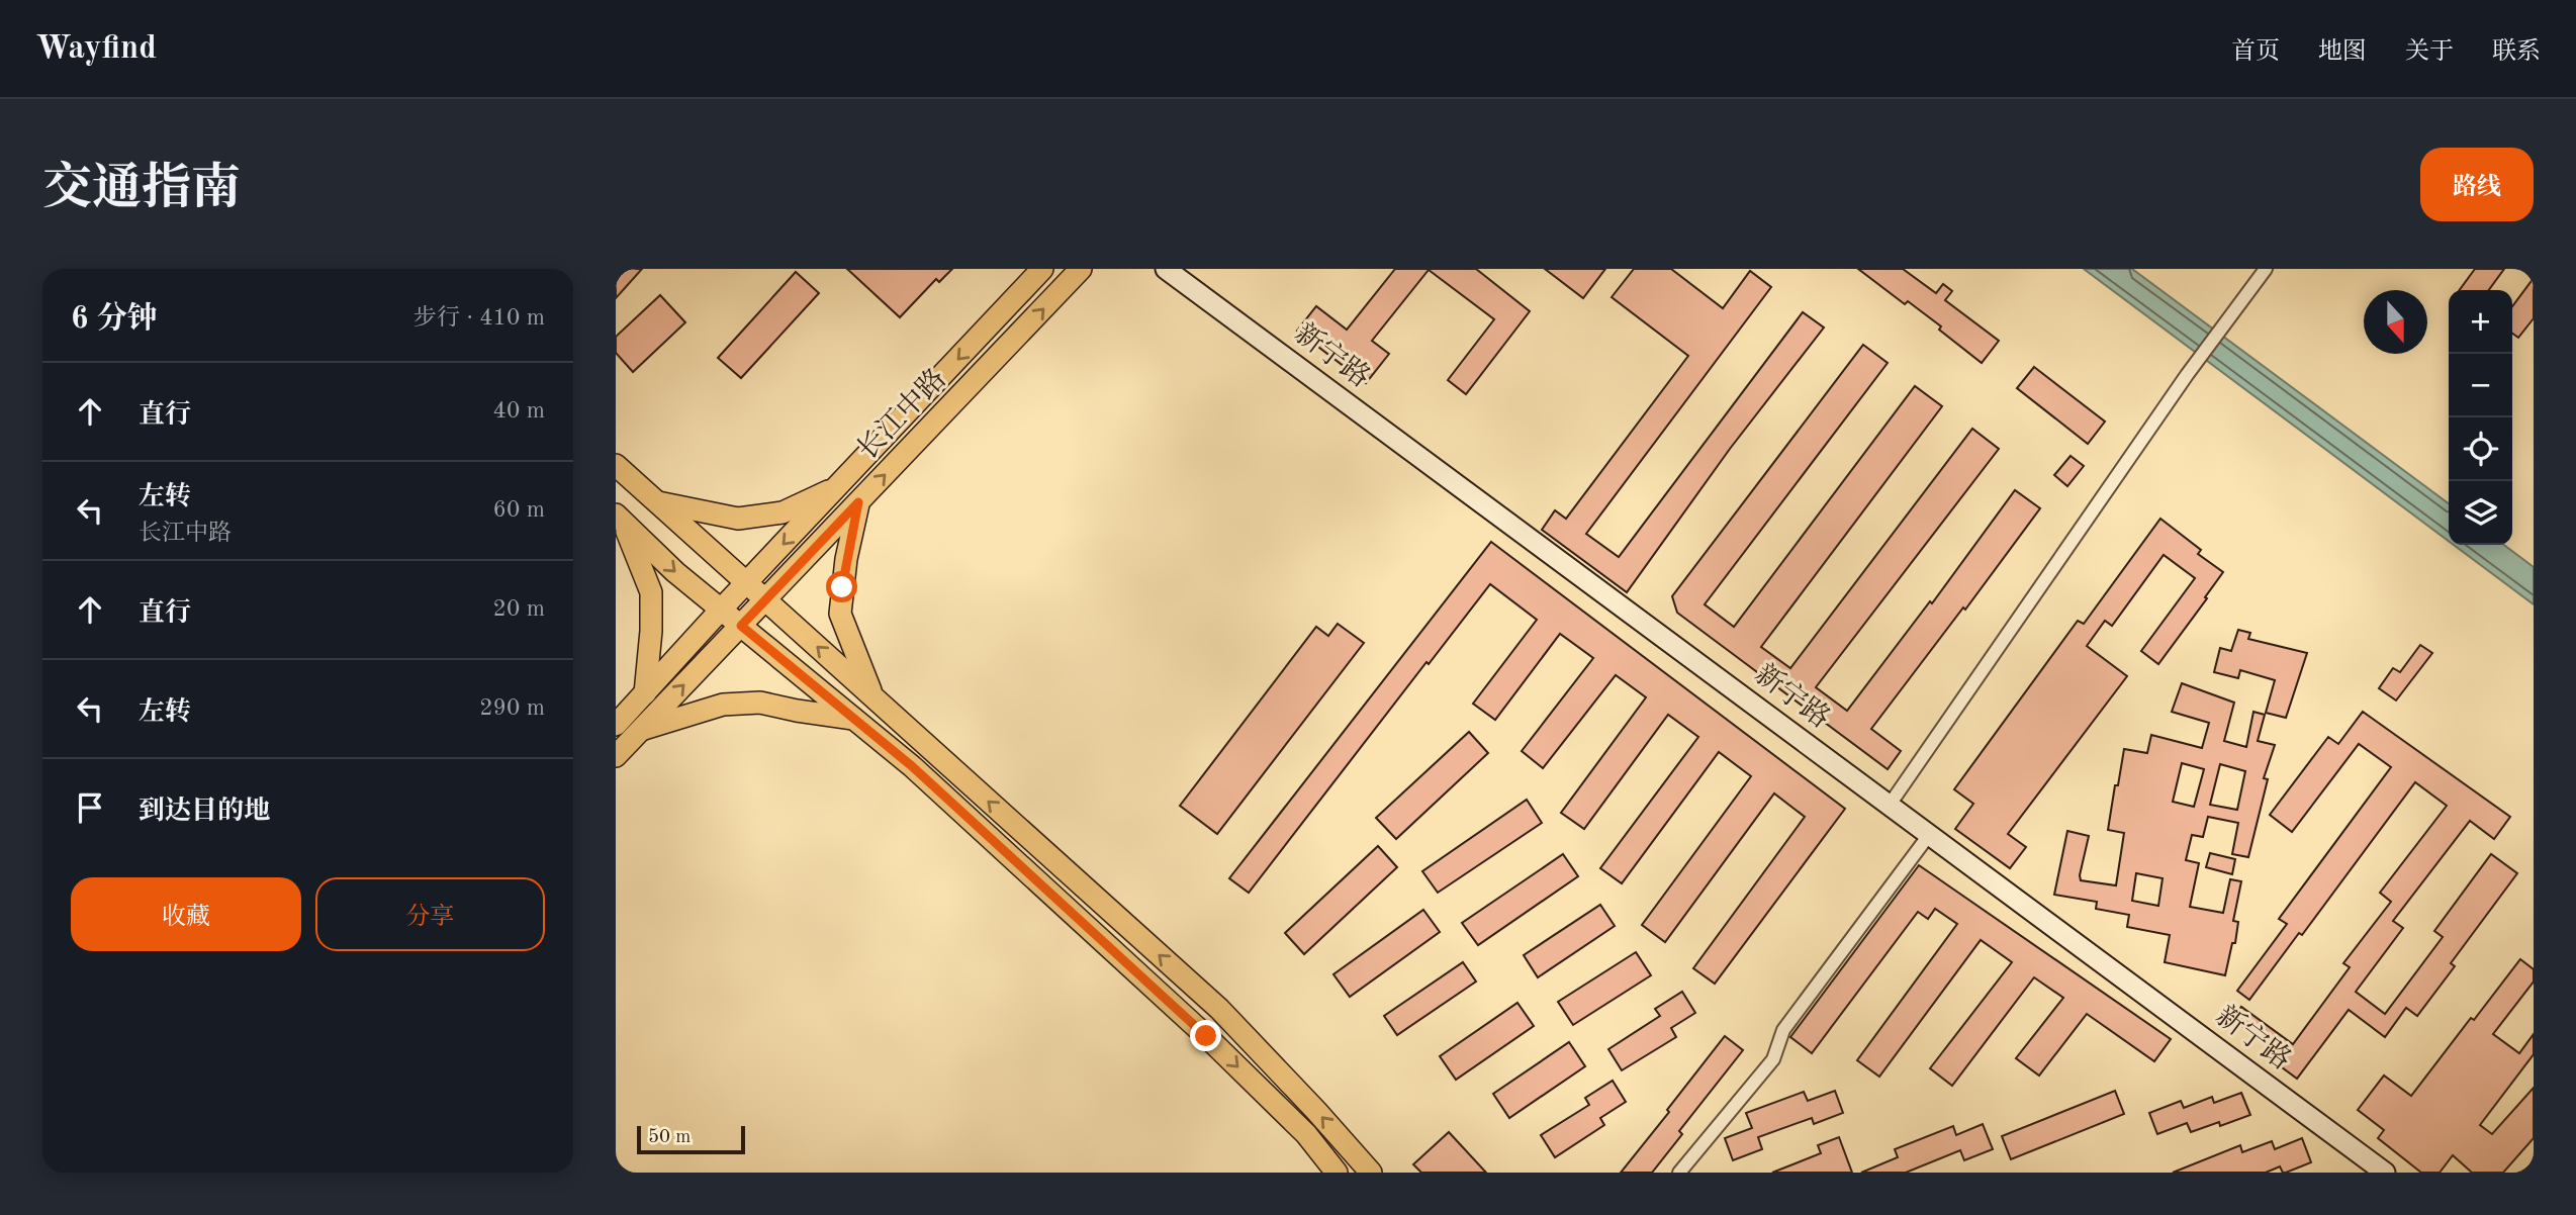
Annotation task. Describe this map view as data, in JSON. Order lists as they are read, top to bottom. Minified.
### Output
{"streets":{"main road":["长江中路"],"street":["新宁路"]},"scale_bar":"50 m","north":"bottom","page":{"header":"Wayfind","nav":["首页","地图","关于","联系"],"title":"交通指南","buttons":["路线",["收藏","分享"]],"heading":["6 分钟","步行 · 410 m"],"map_buttons":["+","−"],"list":[["直行","40 m"],["左转","长江中路","60 m"],["直行","20 m"],["左转","290 m"],"到达目的地"],"scale":"50 m"}}
